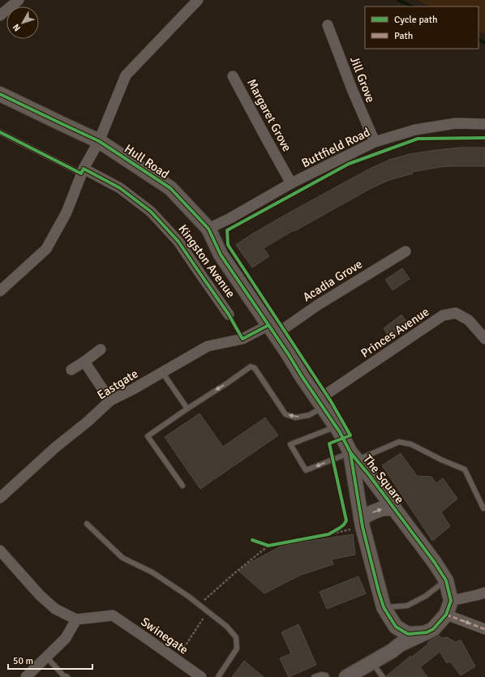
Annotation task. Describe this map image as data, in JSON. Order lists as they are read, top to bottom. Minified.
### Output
{"streets":{"street":["Jill Grove","Margaret Grove","Buttfield Road","Hull Road","Kingston Avenue","Acadia Grove","Princes Avenue","Eastgate","The Square","Swinegate"]},"crossings":[["Jill Grove","Buttfield Road"],["Margaret Grove","Buttfield Road"],["Buttfield Road","Hull Road"],["Hull Road","Acadia Grove"],["Hull Road","Princes Avenue"],["Hull Road","Eastgate"],["Hull Road","The Square"],["Acadia Grove","Eastgate"]],"legend":["Cycle path","Path"],"scale_bar":"50 m","north":"bottom left"}
